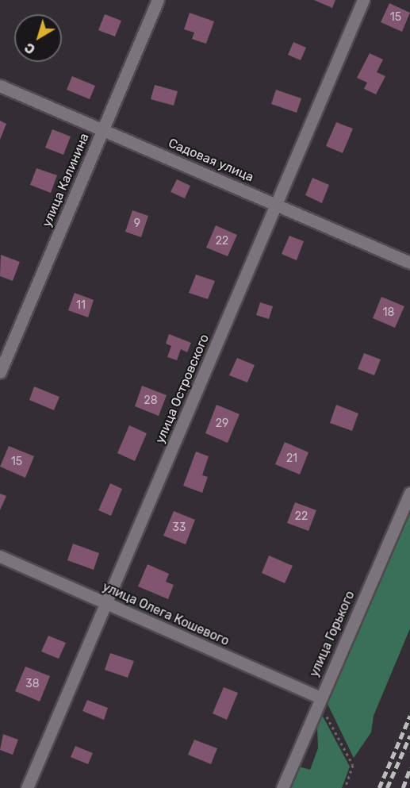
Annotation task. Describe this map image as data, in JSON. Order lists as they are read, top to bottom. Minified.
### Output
{"streets":{"street":["Садовая улица","улица Калинина","улица Островского","улица Олега Кошевого","улица Горького"]},"crossings":[["Садовая улица","улица Калинина"],["Садовая улица","улица Островского"],["улица Островского","улица Олега Кошевого"],["улица Олега Кошевого","улица Горького"]],"house_numbers":["15","9","22","11","18","28","29","21","15","22","33","38"],"north":"bottom left"}
